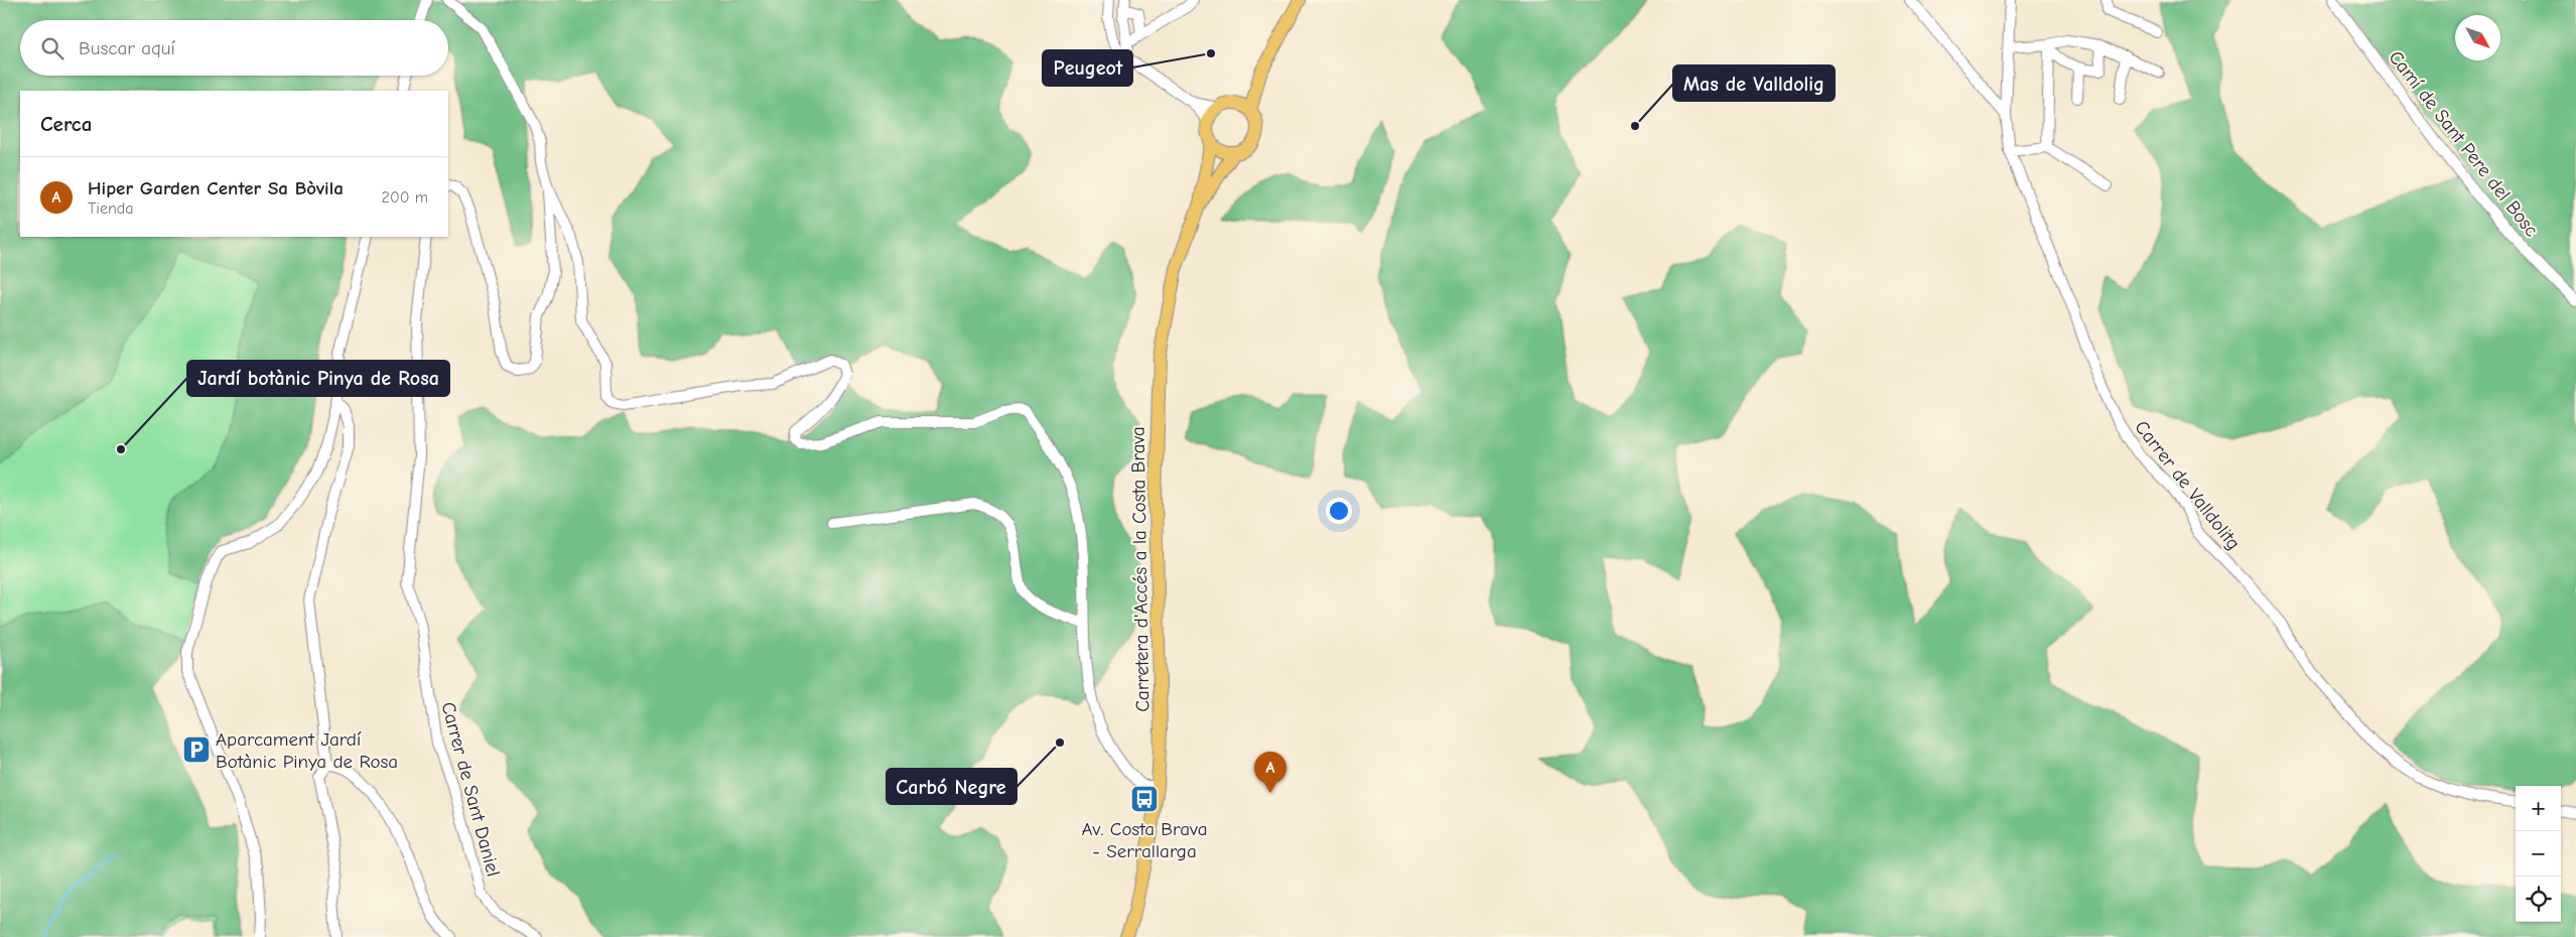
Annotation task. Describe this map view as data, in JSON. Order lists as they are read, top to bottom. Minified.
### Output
{"streets":{"main road":["Carretera d'Accés a la Costa Brava"],"street":["Camí de Sant Pere del Bosc","Carrer de Valldolitg","Carrer de Sant Daniel"]},"places":{"other":["Peugeot","Mas de Valldolig","Jardí botànic Pinya de Rosa","Carbó Negre"],"parking":["Aparcament Jardí Botànic Pinya de Rosa"],"bus stop":["Av. Costa Brava - Serrallarga"]},"north":"bottom right","page":{"search":"Buscar aquí","heading":"Cerca","list":[{"mark":"A","name":"Hiper Garden Center Sa Bòvila","note":"Tienda","value":"200 m"}],"pins":"A","map_buttons":["+","−"]}}
